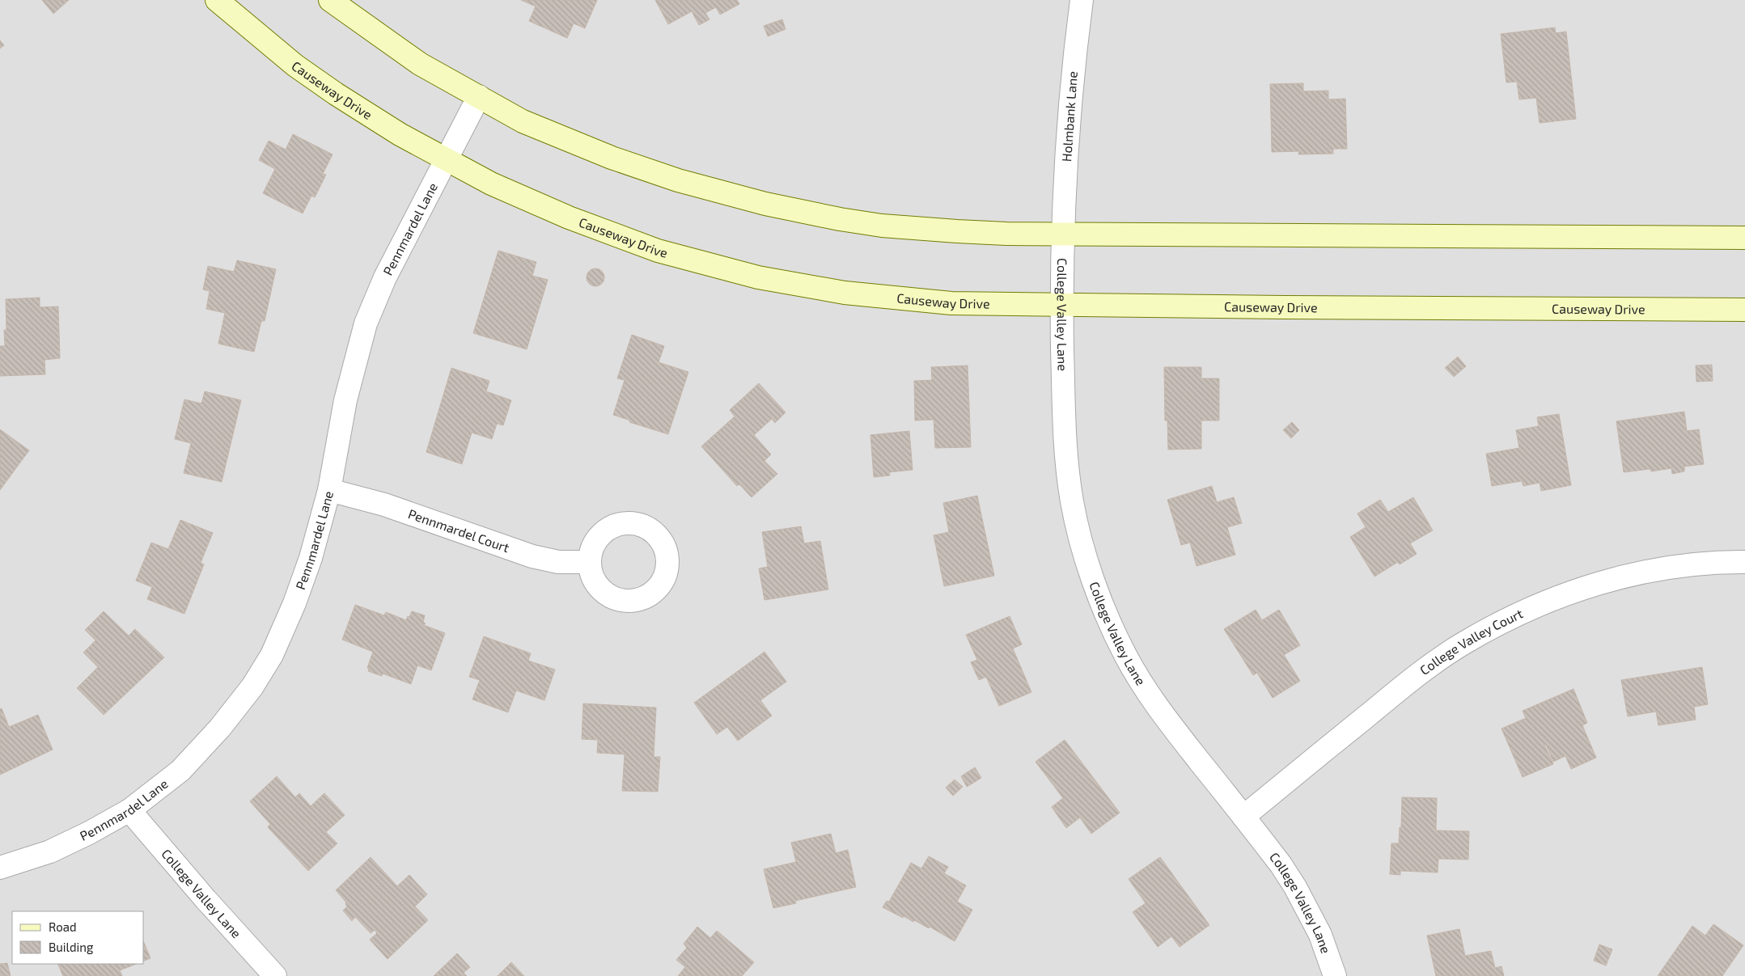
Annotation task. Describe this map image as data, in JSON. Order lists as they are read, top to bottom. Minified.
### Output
{"streets":{"street":["Causeway Drive","Holmbank Lane","Pennmardel Lane","College Valley Lane","Pennmardel Court","College Valley Court"]},"crossings":[["Causeway Drive","Pennmardel Lane"],["Causeway Drive","College Valley Lane"],["Holmbank Lane","College Valley Lane"],["Pennmardel Lane","College Valley Lane"],["Pennmardel Lane","Pennmardel Court"],["College Valley Lane","College Valley Court"]],"legend":["Road","Building"]}
